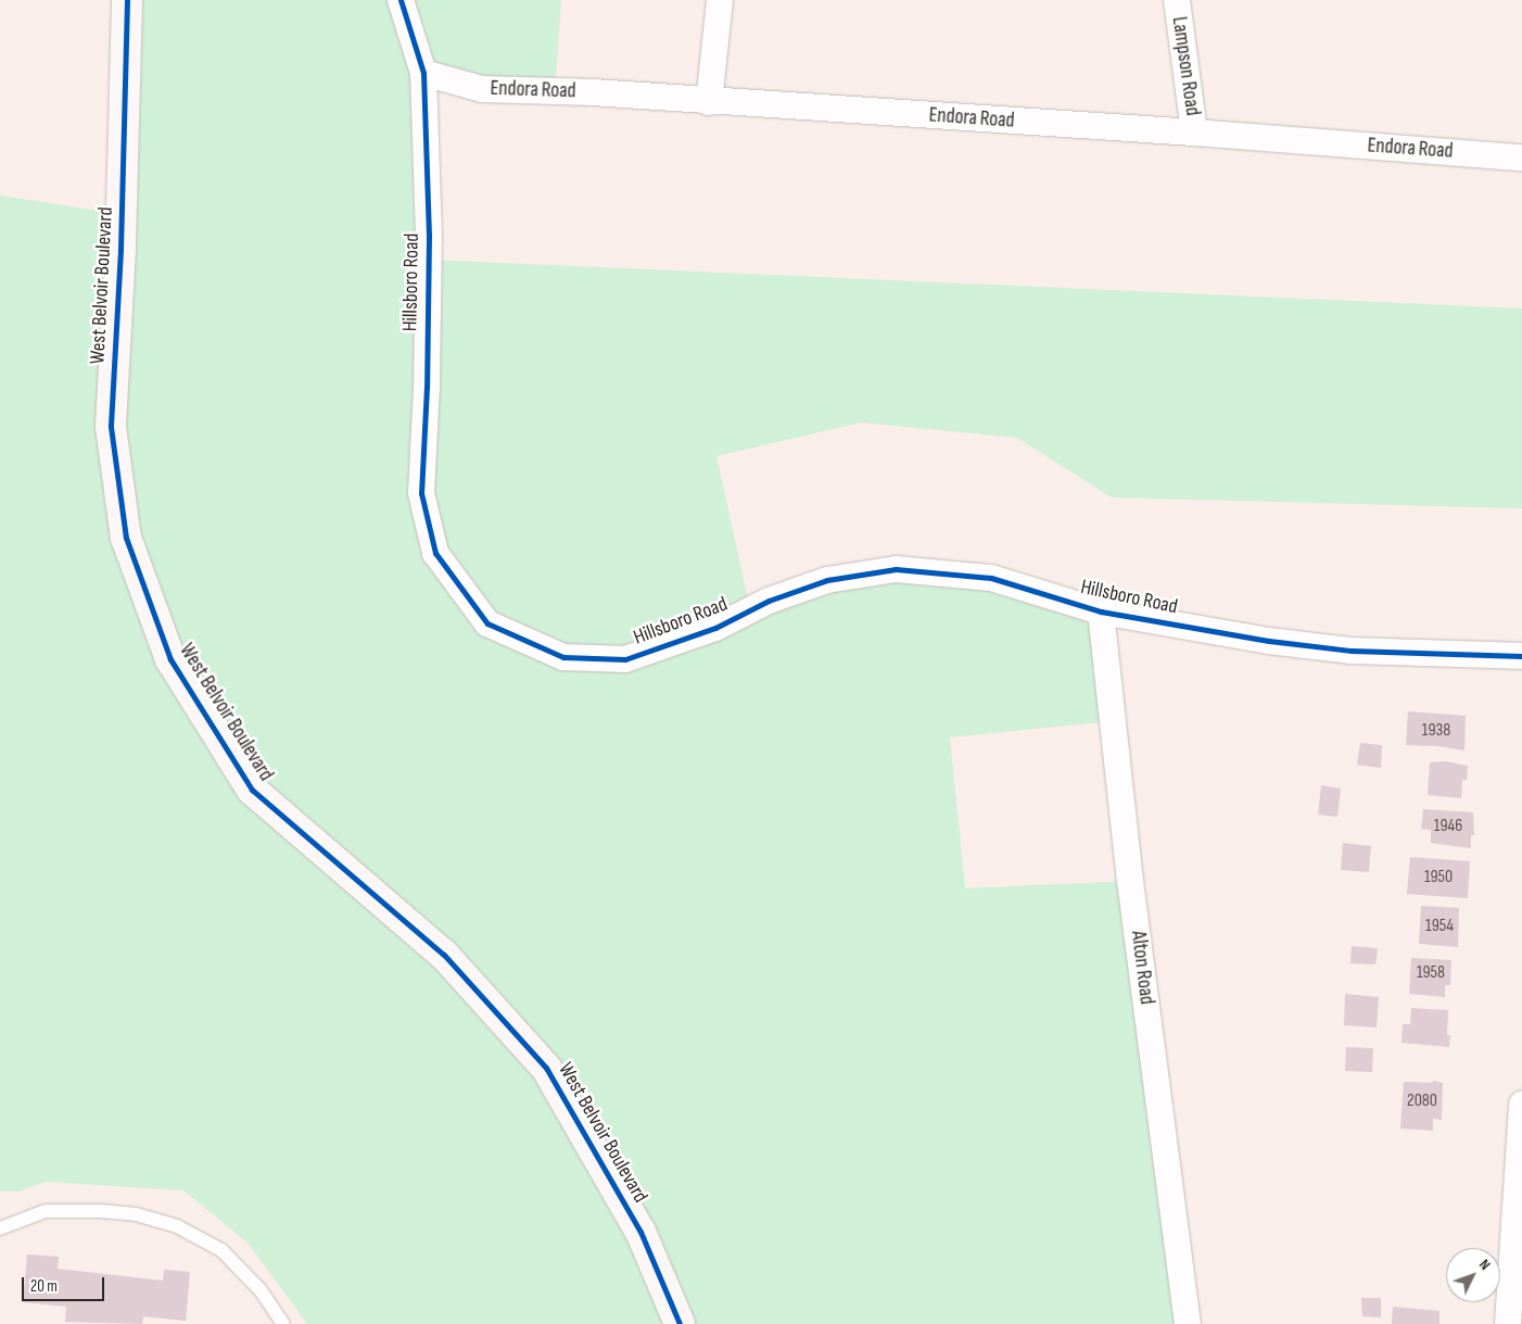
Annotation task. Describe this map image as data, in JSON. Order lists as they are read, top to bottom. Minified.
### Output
{"streets":{"street":["Lampson Road","Endora Road","Hillsboro Road","West Belvoir Boulevard","Alton Road"]},"crossings":[["Lampson Road","Endora Road"],["Endora Road","Hillsboro Road"],["Hillsboro Road","Alton Road"]],"house_numbers":["1938","1946","1950","1954","1958","2080"],"scale_bar":"20 m","north":"top right"}
